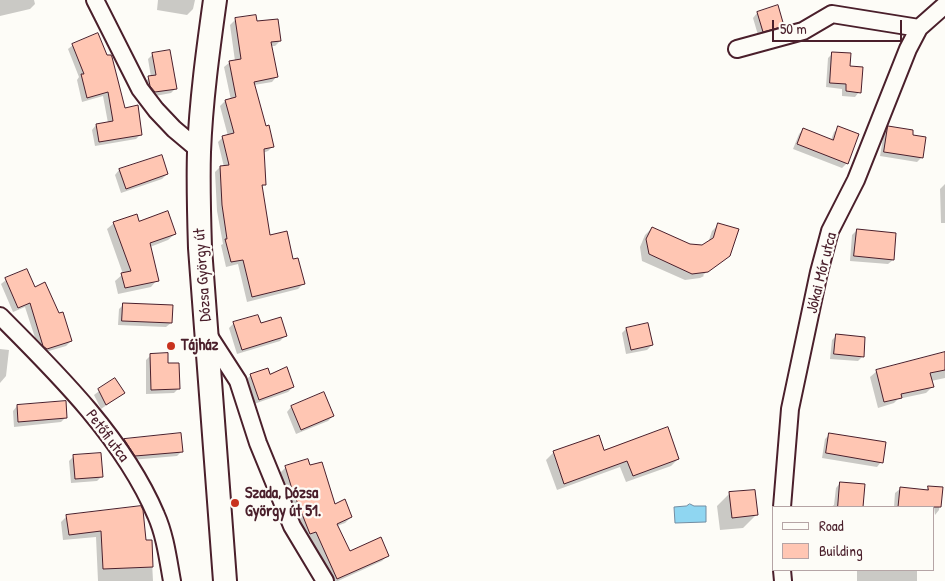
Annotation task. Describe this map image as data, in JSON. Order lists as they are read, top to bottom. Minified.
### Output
{"streets":{"main road":["Dózsa György út"],"street":["Jókai Mór utca","Petőfi utca"]},"places":["Tájház","Szada, Dózsa György út 51."],"legend":["Road","Building"],"scale_bar":"50 m"}
